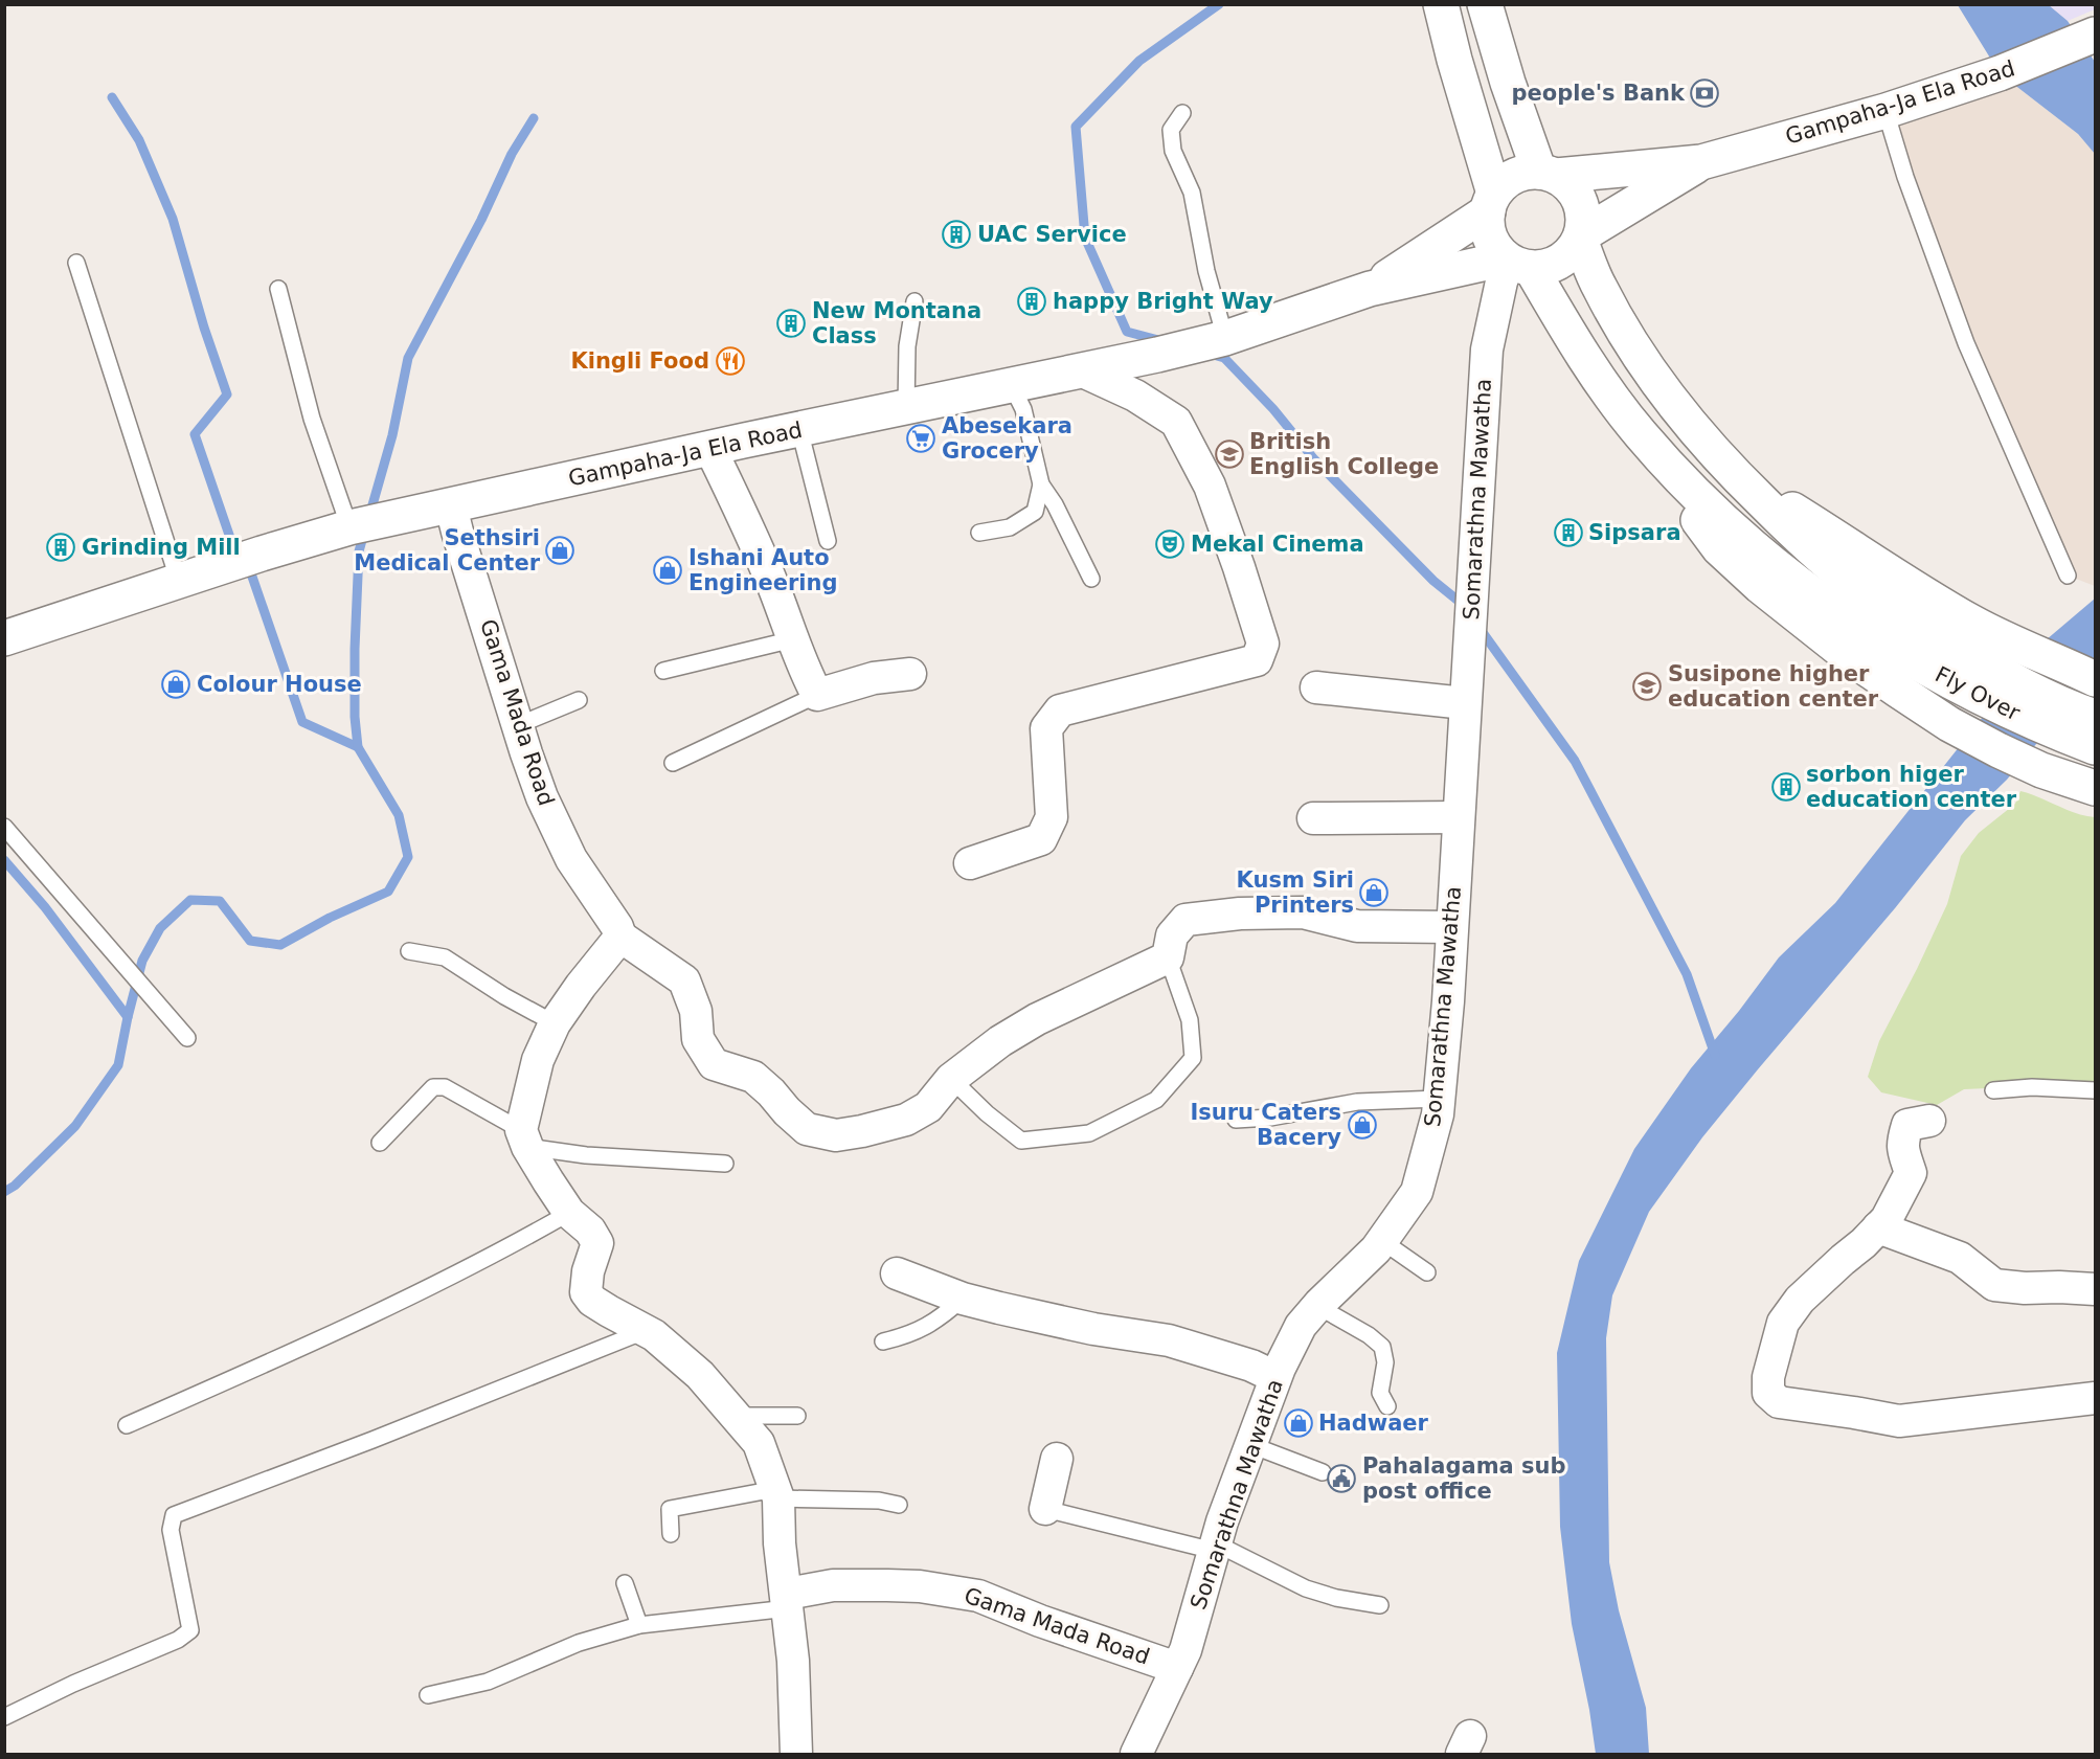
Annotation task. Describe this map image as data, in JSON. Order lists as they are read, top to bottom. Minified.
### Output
{"streets":{"main road":["Gampaha-Ja Ela Road","Fly Over"],"street":["Somarathna Mawatha","Gama Mada Road"]},"crossings":[["Gampaha-Ja Ela Road","Somarathna Mawatha"],["Gampaha-Ja Ela Road","Gama Mada Road"],["Somarathna Mawatha","Gama Mada Road"]],"places":{"bank":["people's Bank"],"building":["UAC Service","happy Bright Way","New Montana Class","Sipsara","Grinding Mill","sorbon higer education center"],"restaurant":["Kingli Food"],"supermarket":["Abesekara Grocery"],"school or university":["British English College","Susipone higher education center"],"theatre":["Mekal Cinema"],"shop":["Sethsiri Medical Center","Ishani Auto Engineering","Colour House","Kusm Siri Printers","Isuru Caters Bacery","Hadwaer"],"public building":["Pahalagama sub post office"]}}
